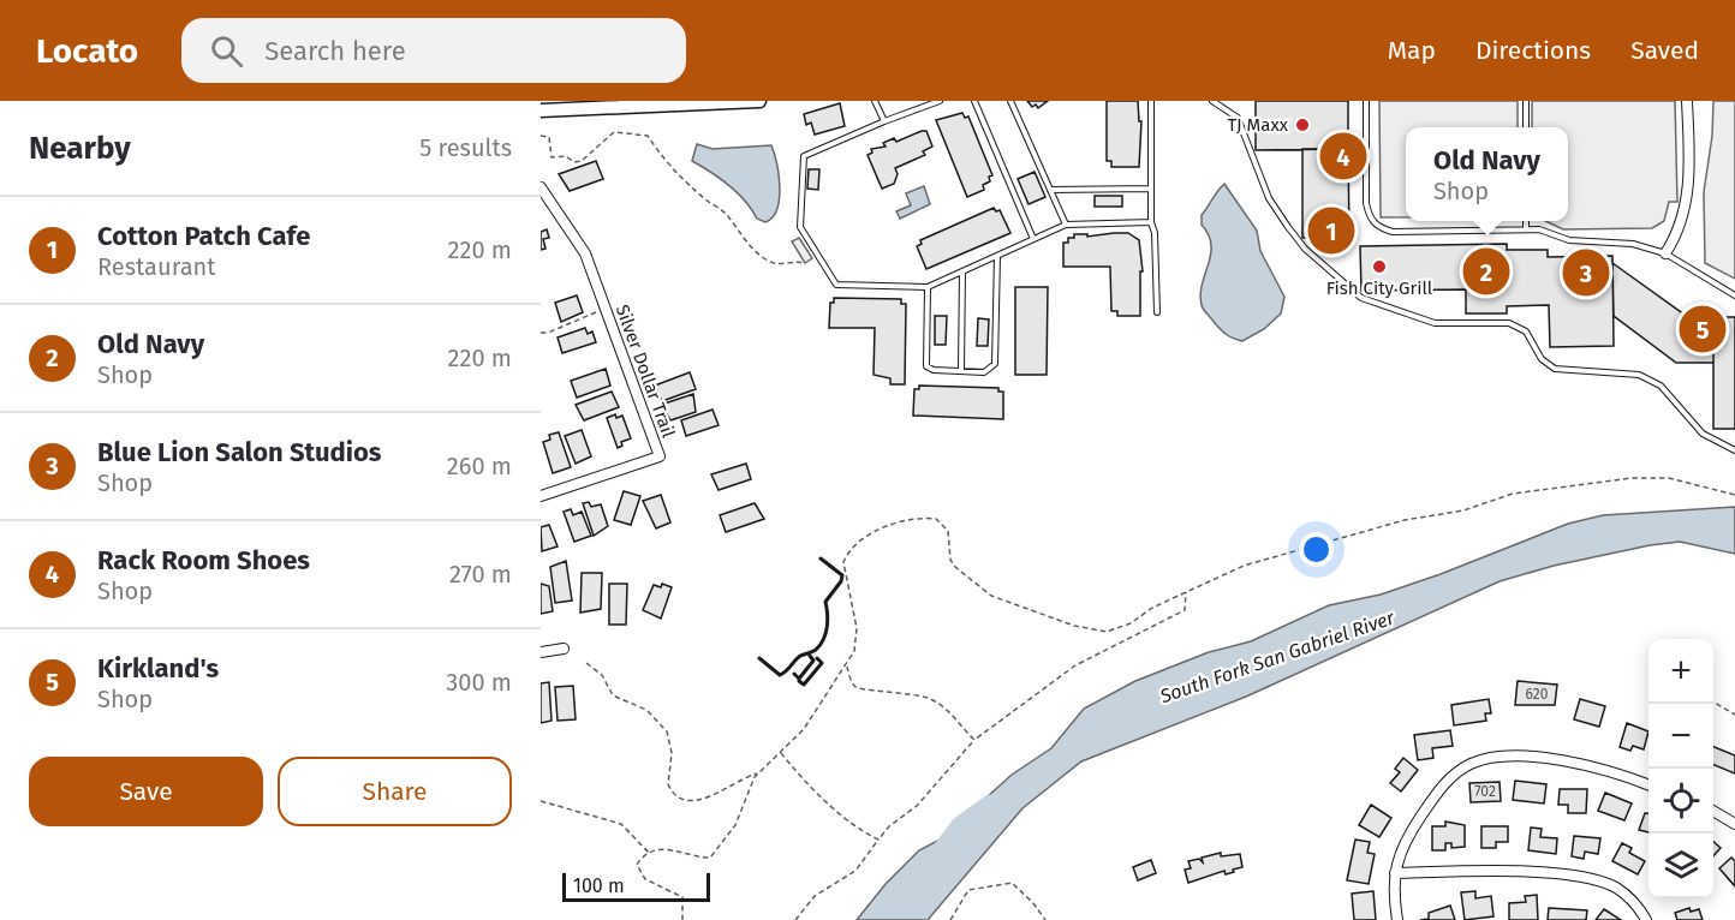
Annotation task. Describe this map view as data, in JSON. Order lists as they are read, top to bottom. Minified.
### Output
{"streets":{"street":["Silver Dollar Trail"]},"water":["South Fork San Gabriel River"],"places":["TJ Maxx","Fish City Grill"],"house_numbers":["620","702"],"scale_bar":"100 m","page":{"header":"Locato","search":"Search here","nav":["Map","Directions","Saved"],"heading":["Nearby","5 results"],"popup":["Old Navy","Shop"],"pins":["4","1","2","3","5"],"list":[{"mark":"1","name":"Cotton Patch Cafe","note":"Restaurant","value":"220 m"},{"mark":"2","name":"Old Navy","note":"Shop","value":"220 m"},{"mark":"3","name":"Blue Lion Salon Studios","note":"Shop","value":"260 m"},{"mark":"4","name":"Rack Room Shoes","note":"Shop","value":"270 m"},{"mark":"5","name":"Kirkland's","note":"Shop","value":"300 m"}],"map_buttons":["+","−"],"buttons":["Save","Share"],"scale":"100 m"}}
